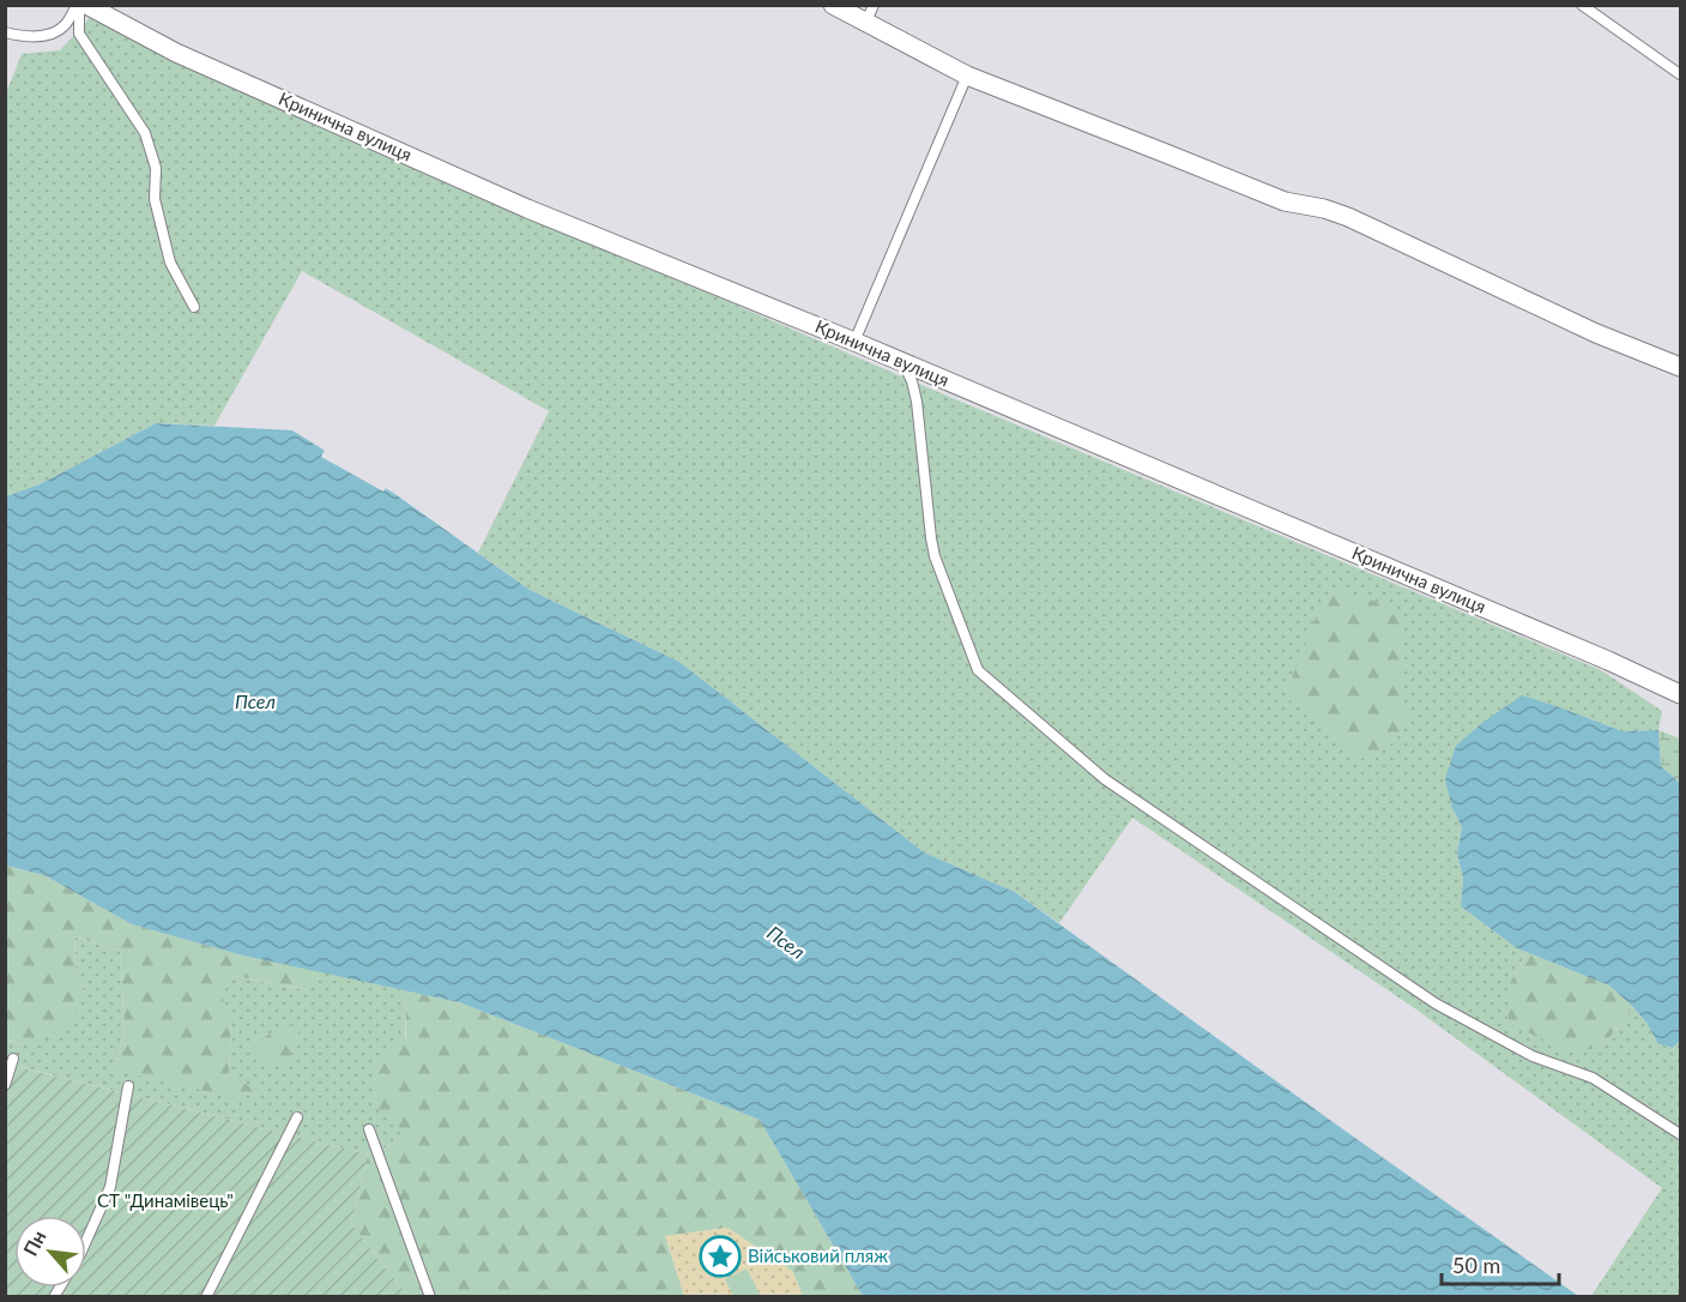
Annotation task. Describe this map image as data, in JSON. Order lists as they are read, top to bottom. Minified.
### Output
{"streets":{"street":["Кринична вулиця"]},"water":["Псел"],"parks":["СТ \"Динамівець\""],"places":{"place":["Військовий пляж"]},"scale_bar":"50 m","north":"top left"}
